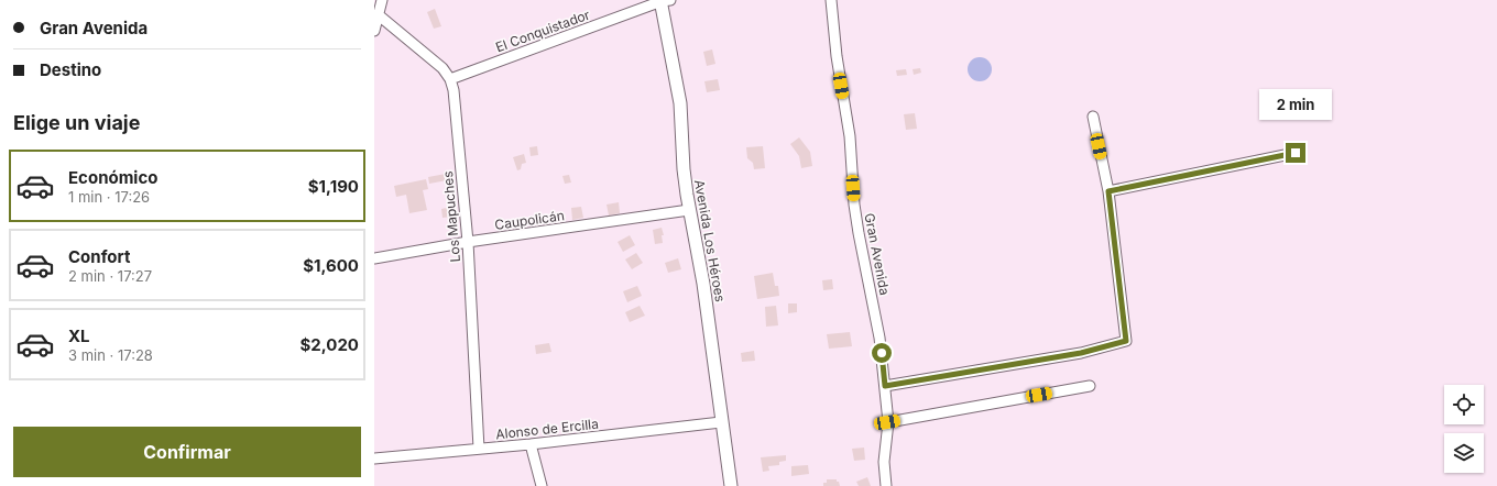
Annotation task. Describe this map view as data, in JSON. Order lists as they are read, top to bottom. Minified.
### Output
{"streets":{"street":["El Conquistador","Los Mapuches","Caupolicán","Avenida Los Héroes","Gran Avenida","Alonso de Ercilla"]},"crossings":[["El Conquistador","Los Mapuches"],["El Conquistador","Avenida Los Héroes"],["Los Mapuches","Caupolicán"],["Los Mapuches","Alonso de Ercilla"],["Caupolicán","Avenida Los Héroes"],["Avenida Los Héroes","Alonso de Ercilla"]],"page":{"banner":["Gran Avenida","Destino"],"bubble":"2 min","heading":"Elige un viaje","list":[{"name":"Económico","note":"1 min · 17:26","value":"$1,190"},{"name":"Confort","note":"2 min · 17:27","value":"$1,600"},{"name":"XL","note":"3 min · 17:28","value":"$2,020"}],"buttons":"Confirmar"}}
